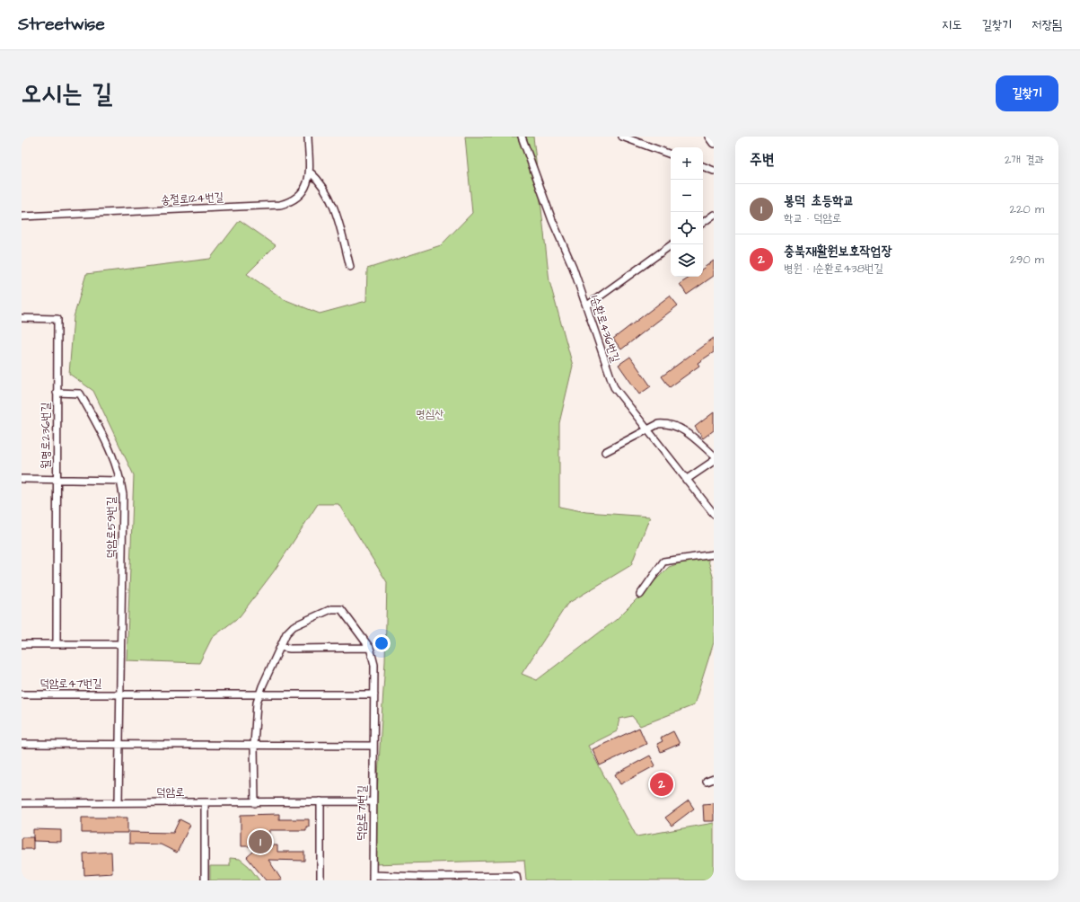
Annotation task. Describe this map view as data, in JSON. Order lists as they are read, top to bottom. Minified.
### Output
{"streets":{"street":["송절로124번길","1순환로436번길","월명로236번길","덕암로59번길","덕암로47번길","덕암로","덕암로71번길"]},"crossings":[["월명로236번길","덕암로59번길"],["덕암로59번길","덕암로47번길"],["덕암로59번길","덕암로"],["덕암로","덕암로71번길"]],"parks":["명심산"],"page":{"header":"Streetwise","nav":["지도","길찾기","저장됨"],"buttons":"길찾기","title":"오시는 길","heading":["주변","2개 결과"],"map_buttons":["+","−"],"list":[{"mark":"1","name":"봉덕 초등학교","note":"학교 · 덕암로","value":"220 m"},{"mark":"2","name":"충북재활원보호작업장","note":"병원 · 1순환로438번길","value":"290 m"}],"pins":["2","1"]}}
